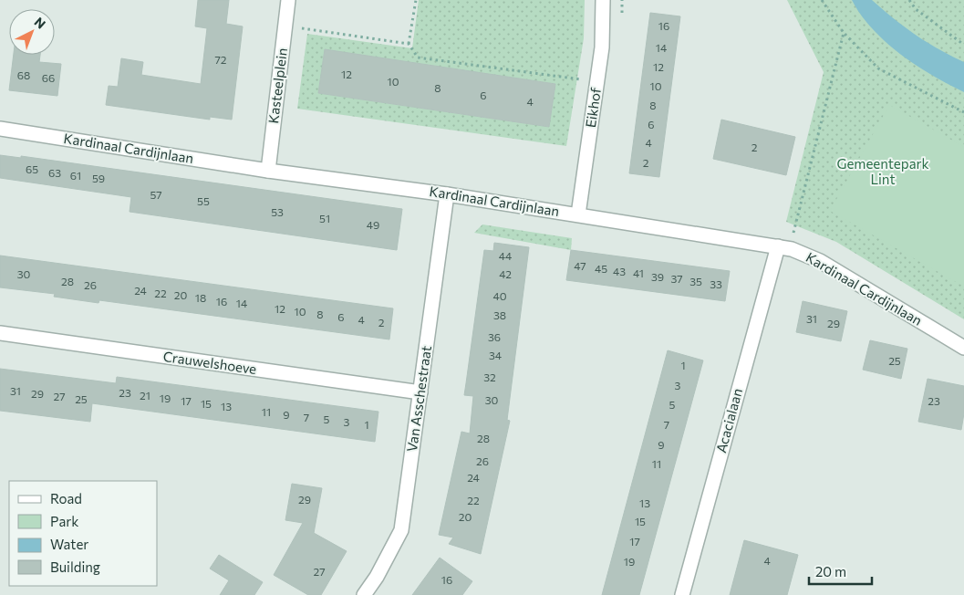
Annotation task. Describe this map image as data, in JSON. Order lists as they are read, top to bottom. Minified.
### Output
{"streets":{"street":["Kasteelplein","Eikhof","Kardinaal Cardijnlaan","Crauwelshoeve","Van Asschestraat","Acacialaan"]},"crossings":[["Kasteelplein","Kardinaal Cardijnlaan"],["Eikhof","Kardinaal Cardijnlaan"],["Kardinaal Cardijnlaan","Van Asschestraat"],["Kardinaal Cardijnlaan","Acacialaan"],["Crauwelshoeve","Van Asschestraat"]],"parks":["Gemeentepark Lint"],"house_numbers":["16","14","72","12","12","68","66","10","10","8","6","4","8","6","4","2","2","65","63","61","59","57","55","53","51","49","44","47","45","43","41","30","42","39","37","28","35","33","26","24","22","20","40","18","16","14","12","10","8","38","6","31","4","2","29","36","34","25","1","32","3","31","23","29","21","27","19","25","30","17","23","15","5","13","11","9","7","5","3","1","7","28","9","26","11","24","29","22","13","20","15","17","4","19","27","16"],"legend":["Road","Park","Water","Building"],"scale_bar":"20 m","north":"top right"}
